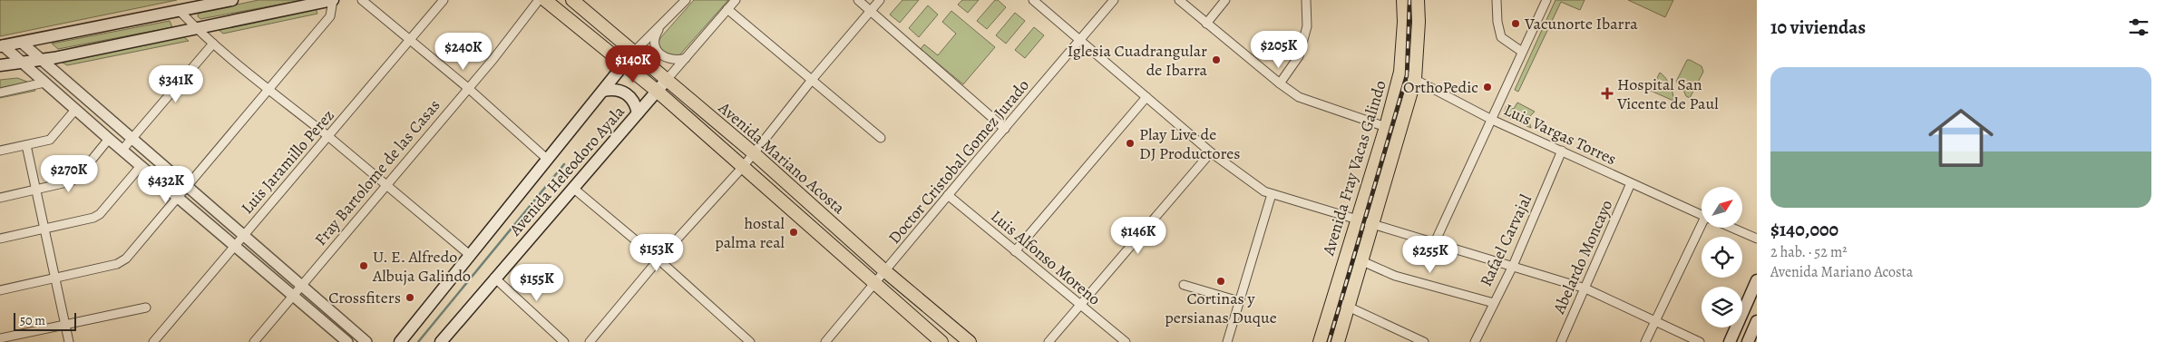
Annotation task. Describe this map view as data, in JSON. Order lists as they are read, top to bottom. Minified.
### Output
{"streets":{"main road":["Avenida Mariano Acosta","Avenida Fray Vacas Galindo","Avenida Heleodoro Ayala"],"street":["Luis Vargas Torres","Luis Jaramillo Perez","Doctor Cristobal Gomez Jurado","Fray Bartolome de las Casas","Rafael Carvajal","Abelardo Moncayo","Luis Alfonso Moreno"]},"crossings":[["Luis Vargas Torres","Avenida Fray Vacas Galindo"],["Luis Vargas Torres","Rafael Carvajal"],["Luis Vargas Torres","Abelardo Moncayo"],["Avenida Mariano Acosta","Doctor Cristobal Gomez Jurado"],["Avenida Mariano Acosta","Avenida Heleodoro Ayala"],["Doctor Cristobal Gomez Jurado","Luis Alfonso Moreno"]],"places":{"other":["Vacunorte Ibarra","Iglesia Cuadrangular de Ibarra","OrthoPedic","Play Live de DJ Productores","hostal palma real","U. E. Alfredo Albuja Galindo","Cortinas y persianas Duque","Crossfiters"],"health":["Hospital San Vicente de Paul"]},"scale_bar":"50 m","north":"top right","page":{"heading":"10 viviendas","price":["$205K","$240K","$140K","$341K","$270K","$432K","$146K","$153K","$255K","$155K"],"list":[{"name":"$140,000","note":"2 hab. · 52 m² · Avenida Mariano Acosta"}],"scale":"50 m"}}
